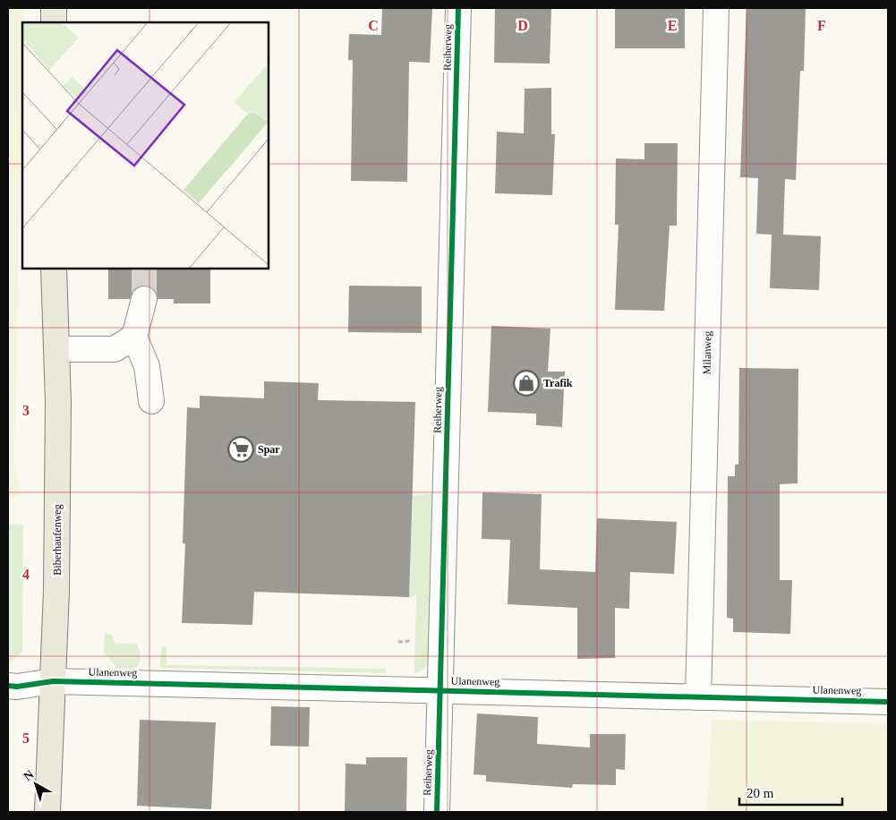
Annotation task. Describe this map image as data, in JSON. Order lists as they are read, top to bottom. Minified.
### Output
{"streets":{"main road":["Biberhaufenweg"],"street":["Reiherweg","Milanweg","Ulanenweg"]},"crossings":[["Reiherweg","Ulanenweg"],["Milanweg","Ulanenweg"],["Biberhaufenweg","Ulanenweg"]],"places":{"shop":["Trafik"],"supermarket":["Spar"]},"scale_bar":"20 m","north":"top left","grid":{"columns":["C","D","E","F"],"rows":["3","4","5"]}}
